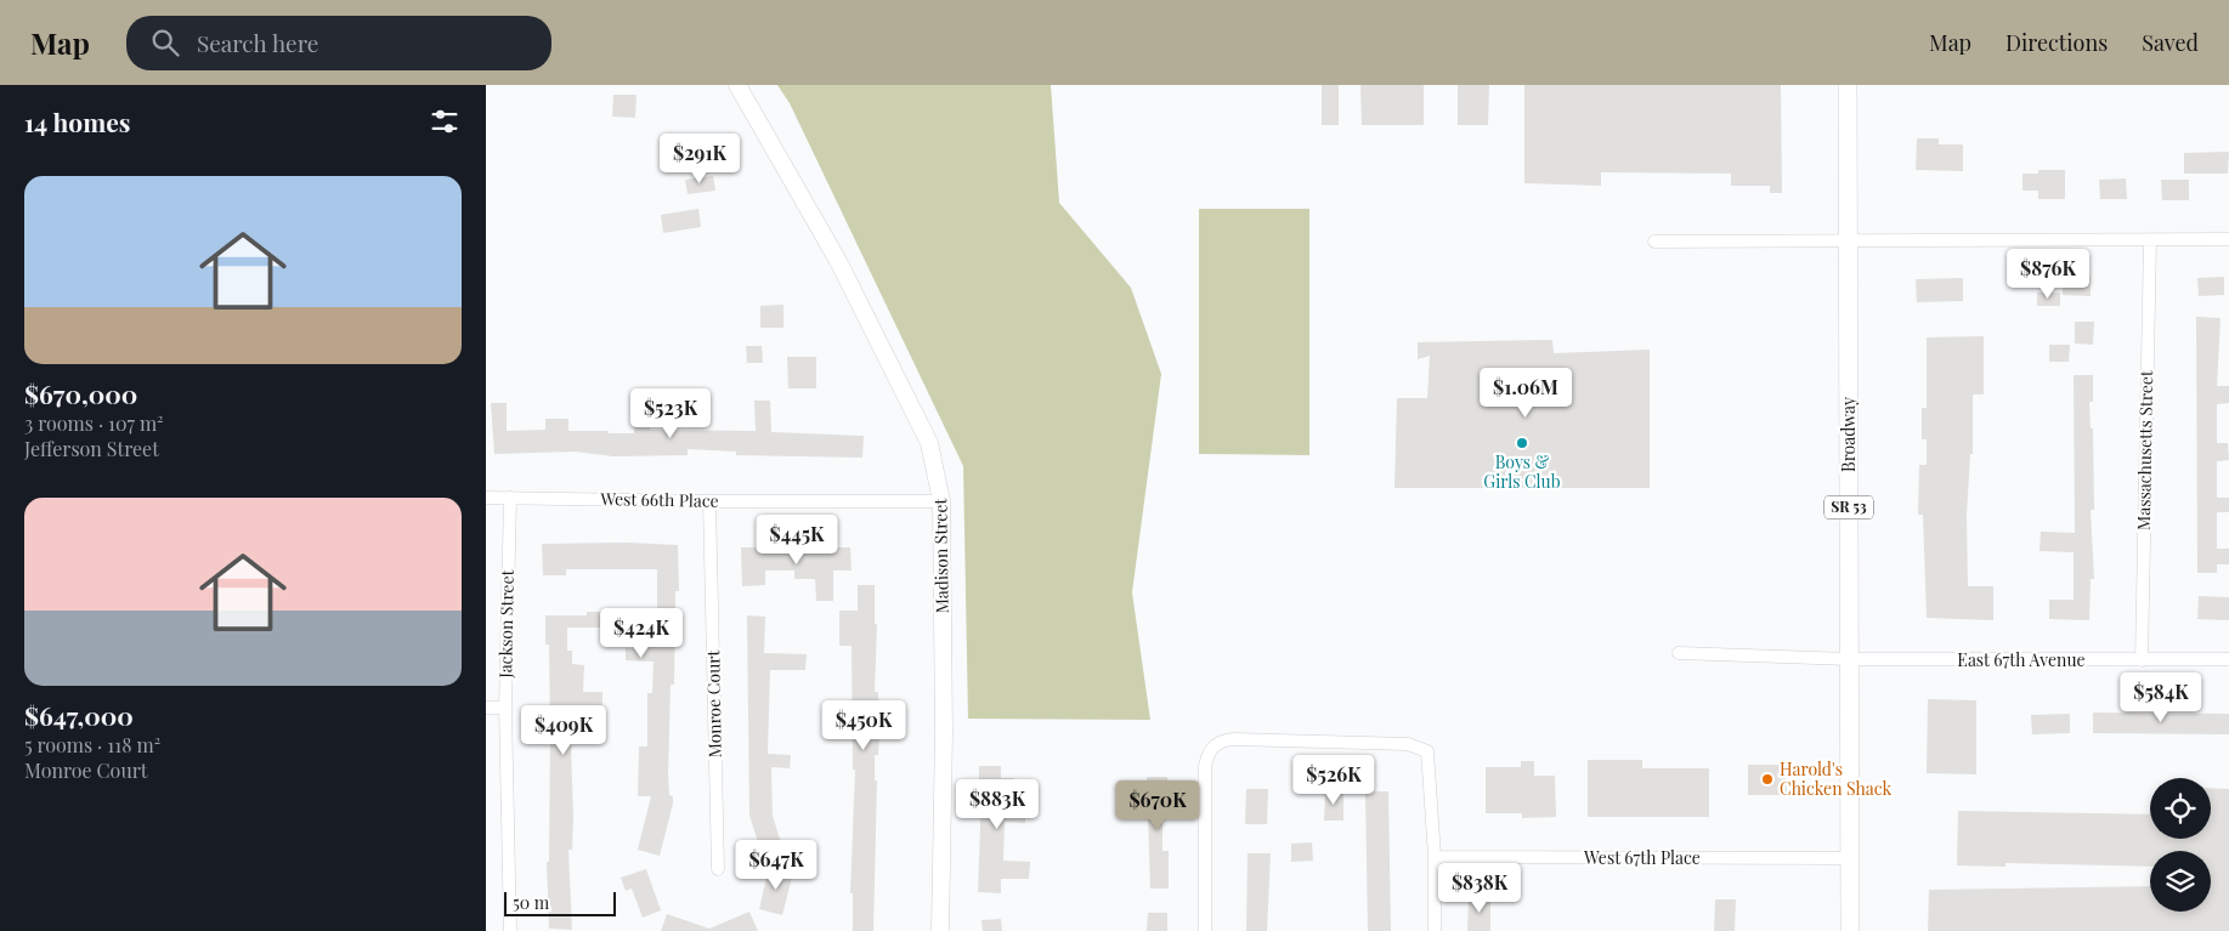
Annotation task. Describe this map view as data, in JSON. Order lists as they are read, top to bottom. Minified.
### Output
{"streets":{"main road":["Broadway","SR 53"],"street":["Massachusetts Street","West 66th Place","Madison Street","Jackson Street","East 67th Avenue","Monroe Court","West 67th Place"]},"crossings":[["Broadway","East 67th Avenue"],["Broadway","West 67th Place"],["Massachusetts Street","East 67th Avenue"],["West 66th Place","Madison Street"],["West 66th Place","Jackson Street"],["West 66th Place","Monroe Court"]],"places":["Boys & Girls Club","Harold's Chicken Shack"],"scale_bar":"50 m","page":{"header":"Map","search":"Search here","nav":["Map","Directions","Saved"],"heading":"14 homes","price":["$291K","$876K","$1.06M","$523K","$445K","$424K","$584K","$450K","$409K","$526K","$883K","$670K","$647K","$838K"],"list":[{"name":"$670,000","note":"3 rooms · 107 m² · Jefferson Street"},{"name":"$647,000","note":"5 rooms · 118 m² · Monroe Court"}],"scale":"50 m"}}
